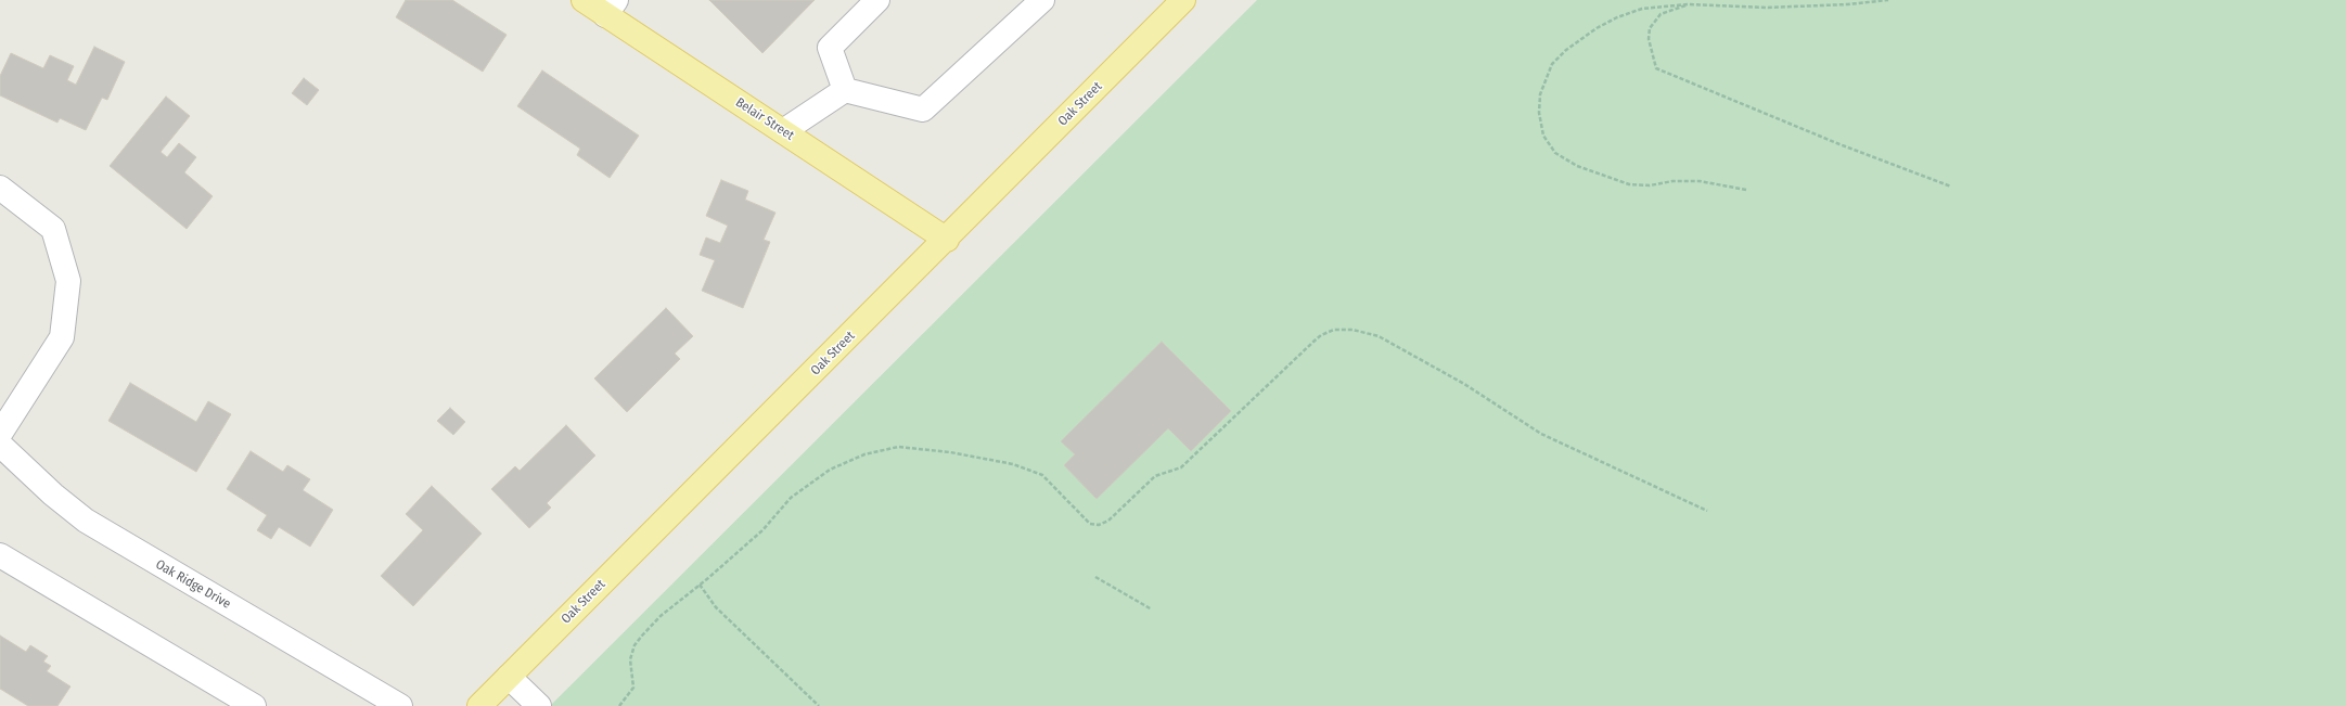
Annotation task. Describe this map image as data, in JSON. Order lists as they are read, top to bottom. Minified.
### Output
{"streets":{"main road":["Oak Street","Belair Street"],"street":["Oak Ridge Drive"]},"crossings":[["Oak Street","Belair Street"]]}
